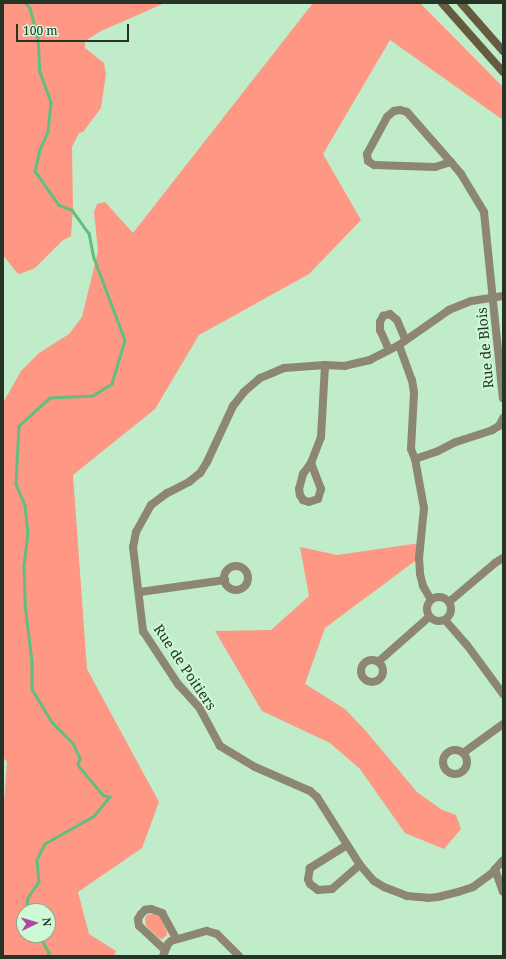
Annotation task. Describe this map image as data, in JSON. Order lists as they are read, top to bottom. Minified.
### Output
{"streets":{"street":["Rue de Blois","Rue de Poitiers"]},"crossings":[["Rue de Blois","Rue de Poitiers"]],"scale_bar":"100 m","north":"right"}
